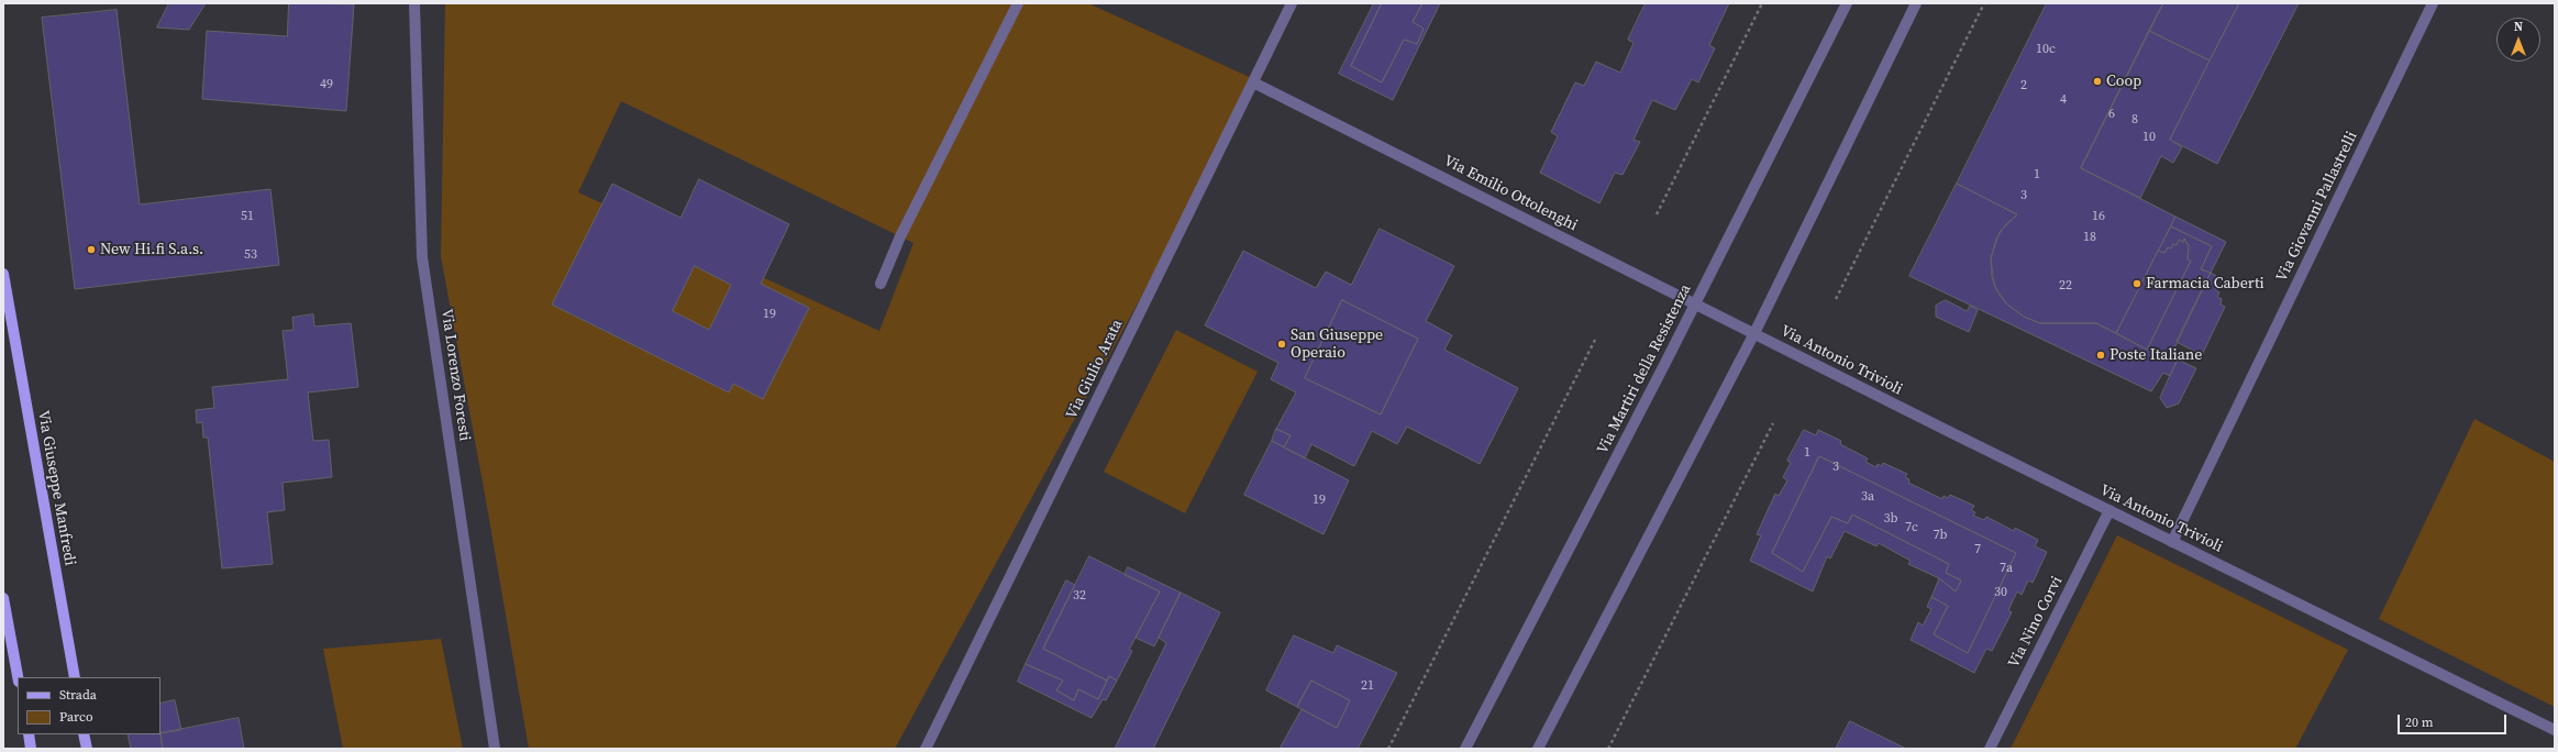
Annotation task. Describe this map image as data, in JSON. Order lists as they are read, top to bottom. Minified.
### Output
{"streets":{"main road":["Via Giuseppe Manfredi"],"street":["Via Emilio Ottolenghi","Via Giovanni Pallastrelli","Via Antonio Trivioli","Via Giulio Arata","Via Martiri della Resistenza","Via Lorenzo Foresti","Via Nino Corvi"]},"crossings":[["Via Emilio Ottolenghi","Via Antonio Trivioli"],["Via Emilio Ottolenghi","Via Giulio Arata"],["Via Emilio Ottolenghi","Via Martiri della Resistenza"],["Via Giovanni Pallastrelli","Via Antonio Trivioli"],["Via Antonio Trivioli","Via Nino Corvi"]],"places":["Coop","New Hi.fi S.a.s.","Farmacia Caberti","San Giuseppe Operaio","Poste Italiane"],"house_numbers":["10c","49","2","4","6","8","10","1","3","51","16","18","53","22","19","1","3","3a","19","3b","7c","7b","7","7a","30","32","21"],"legend":["Strada","Parco"],"scale_bar":"20 m","north":"top"}
